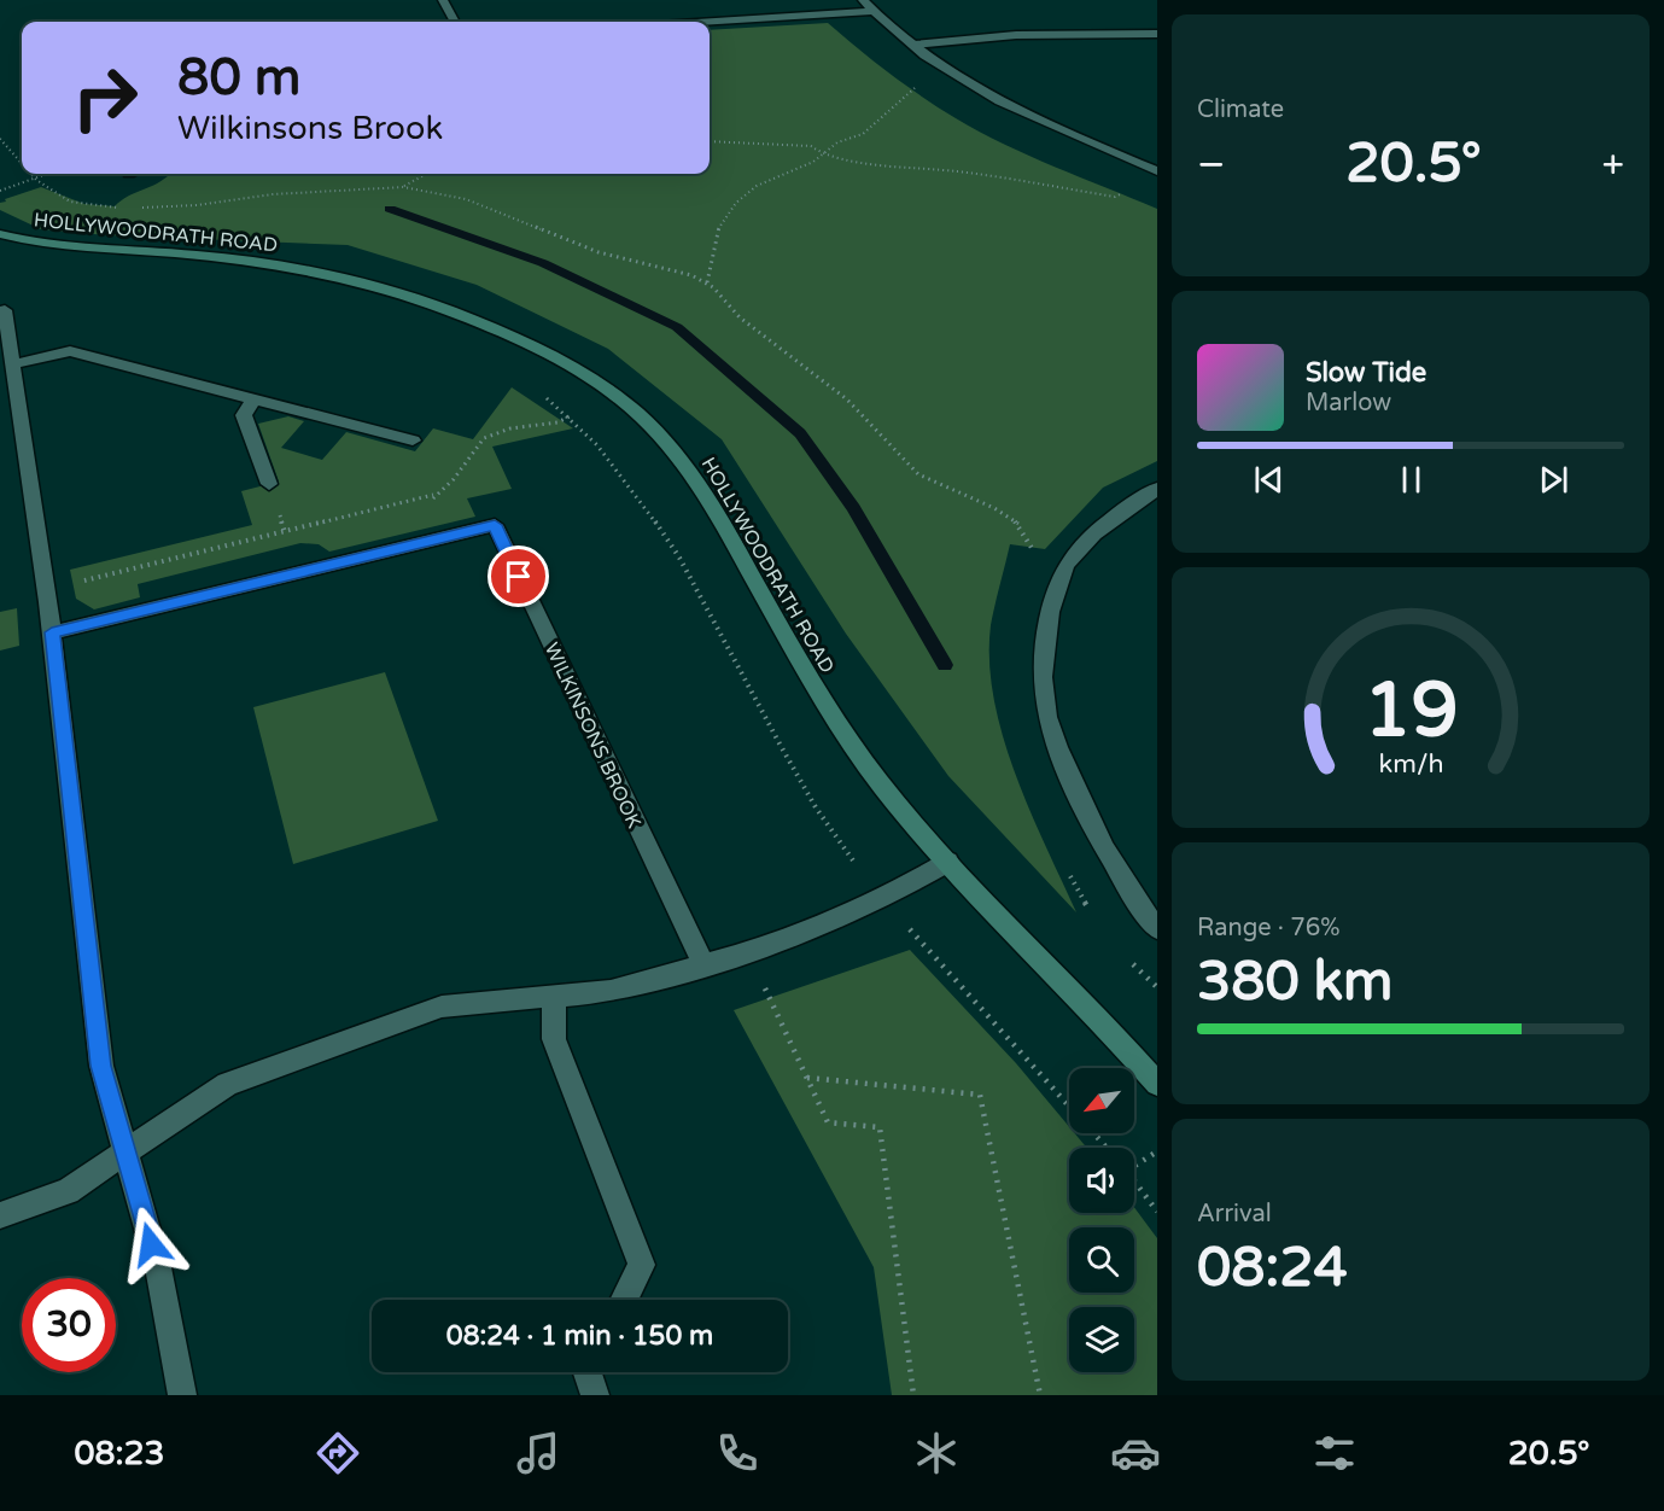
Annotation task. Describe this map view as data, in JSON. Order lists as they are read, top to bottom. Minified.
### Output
{"streets":{"main road":["HOLLYWOODRATH ROAD"],"street":["WILKINSONS BROOK"]},"north":"bottom left","page":{"tile":["Climate",["Range · 76%","380 km"],["Arrival","08:24"]],"turn":["80 m","Wilkinsons Brook"],"heat":["−","20.5°","+"],"song":["Slow Tide","Marlow"],"limit":"30","trip":"08:24 · 1 min · 150 m","tabs":["08:23","20.5°"],"gauge":["19","km/h"]}}
